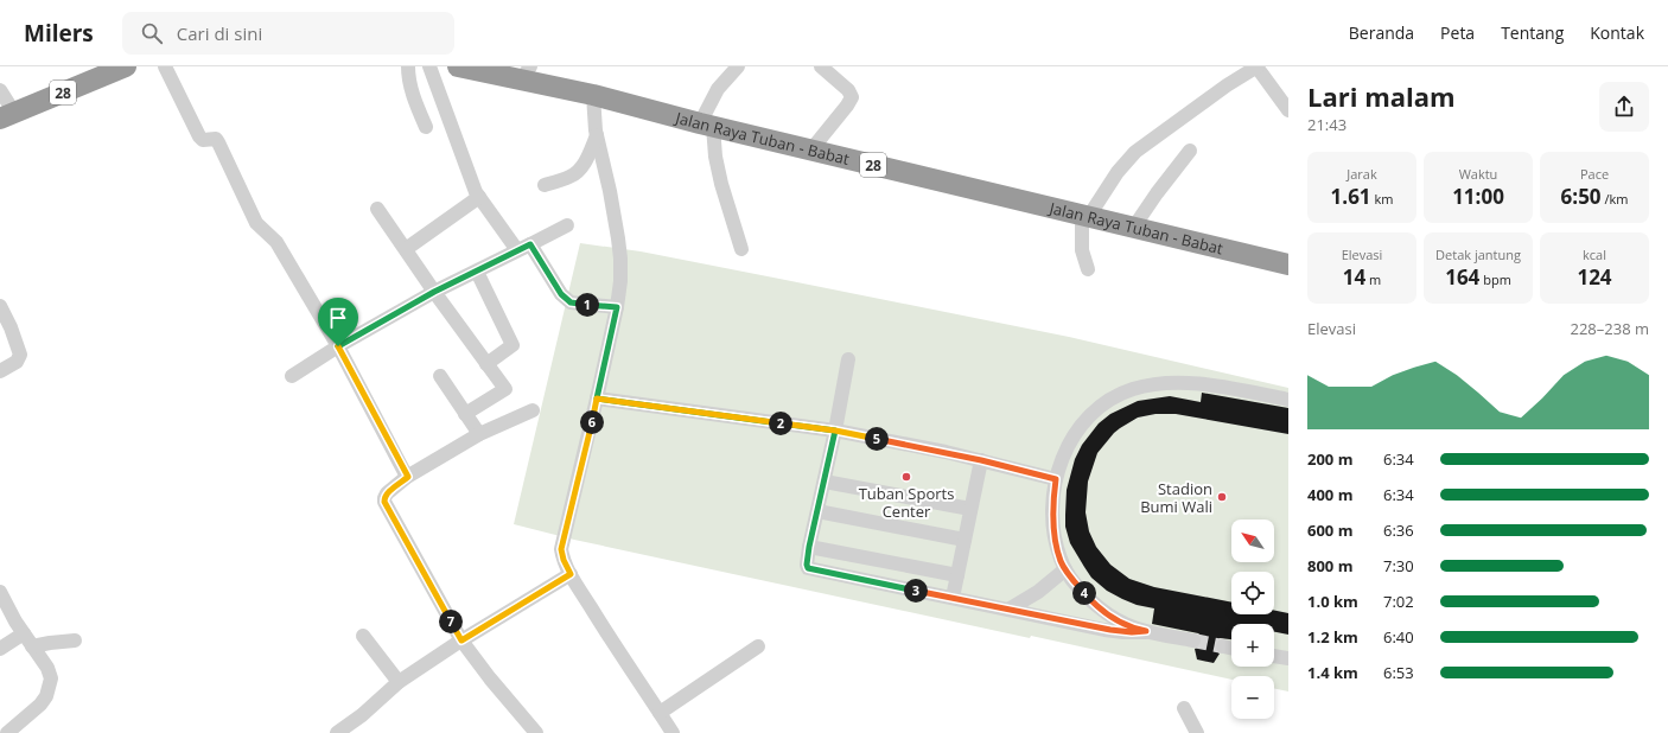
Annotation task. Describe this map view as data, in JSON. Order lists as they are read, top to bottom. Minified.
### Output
{"streets":{"highway":["28","Jalan Raya Tuban - Babat"]},"places":["Tuban Sports Center","Stadion Bumi Wali"],"north":"top left","page":{"header":"Milers","search":"Cari di sini","nav":["Beranda","Peta","Tentang","Kontak"],"heading":["Lari malam","21:43"],"stats":[["Jarak","1.61 km"],["Waktu","11:00"],["Pace","6:50 /km"],["Elevasi","14 m"],["Detak jantung","164 bpm"],["kcal","124"]],"pins":["1","6","2","5","3","4","7"],"chart":["Elevasi","228–238 m"],"list":[{"name":"200 m","note":"6:34"},{"name":"400 m","note":"6:34"},{"name":"600 m","note":"6:36"},{"name":"800 m","note":"7:30"},{"name":"1.0 km","note":"7:02"},{"name":"1.2 km","note":"6:40"},{"name":"1.4 km","note":"6:53"}],"map_buttons":["+","−"]}}
